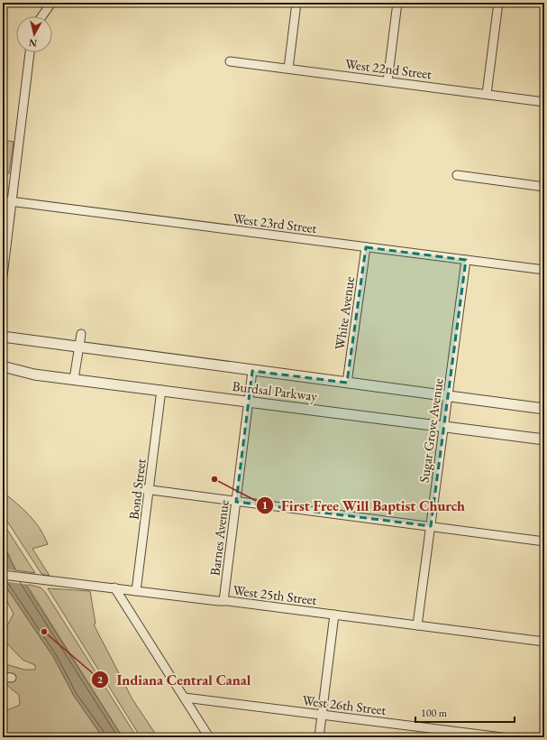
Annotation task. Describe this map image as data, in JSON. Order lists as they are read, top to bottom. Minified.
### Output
{"streets":{"street":["West 22nd Street","West 23rd Street","White Avenue","Burdsal Parkway","Sugar Grove Avenue","Bond Street","Barnes Avenue","West 25th Street","West 26th Street"]},"crossings":[["West 23rd Street","White Avenue"],["West 23rd Street","Sugar Grove Avenue"],["White Avenue","Burdsal Parkway"],["Burdsal Parkway","Sugar Grove Avenue"],["Burdsal Parkway","Bond Street"],["Burdsal Parkway","Barnes Avenue"],["Sugar Grove Avenue","West 25th Street"],["Bond Street","West 25th Street"],["Barnes Avenue","West 25th Street"]],"places":["First Free Will Baptist Church","Indiana Central Canal"],"scale_bar":"100 m","north":"bottom"}
